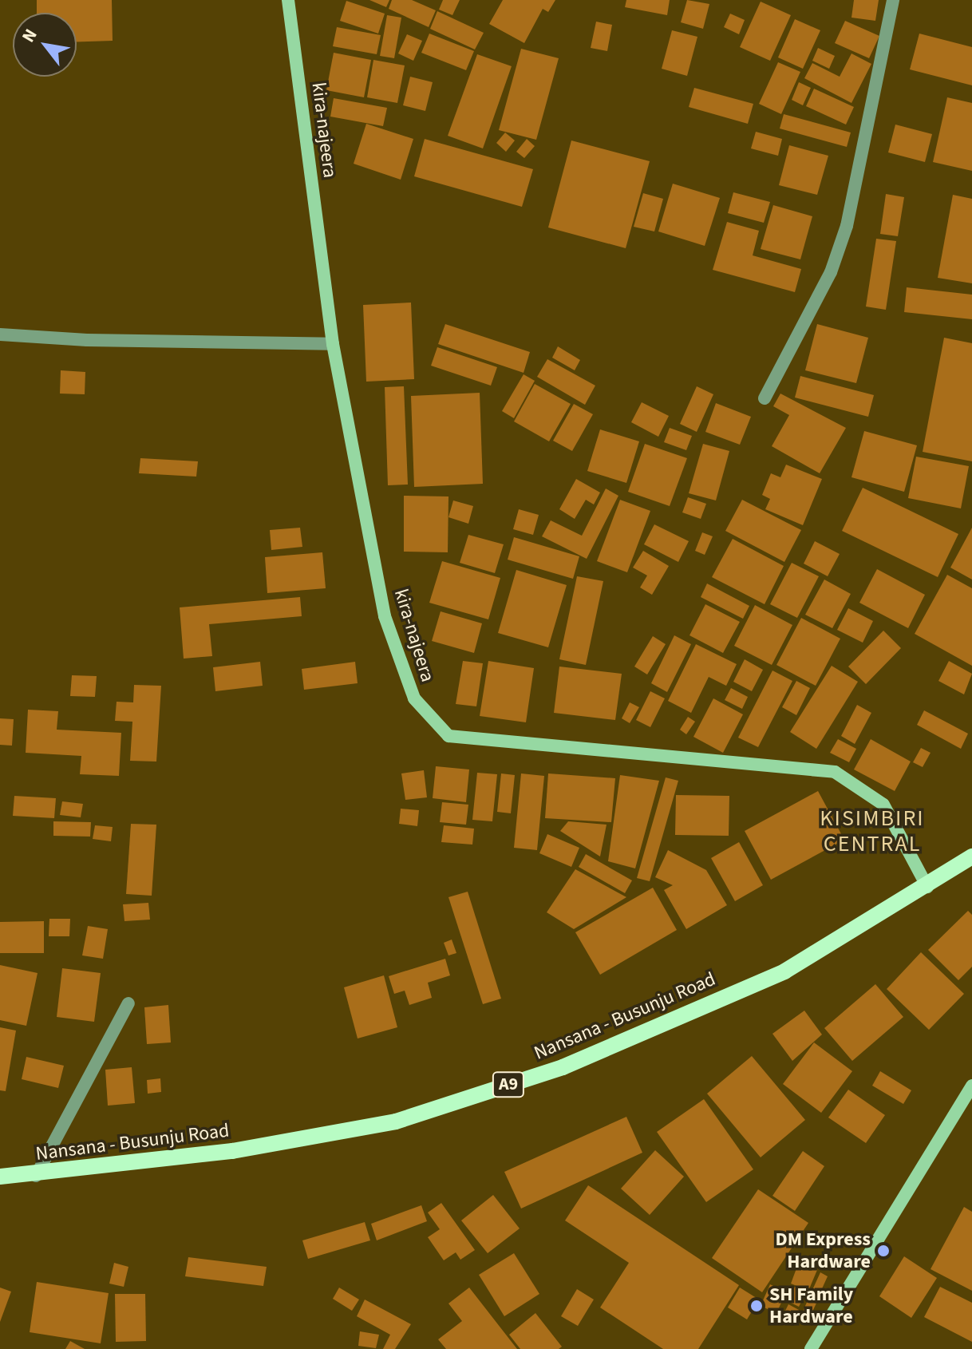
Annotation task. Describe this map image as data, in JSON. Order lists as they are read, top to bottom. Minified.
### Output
{"streets":{"main road":["Nansana - Busunju Road","A9"],"street":["kira-najeera"]},"crossings":[["kira-najeera","Nansana - Busunju Road"]],"districts":["KISIMBIRI CENTRAL"],"places":["DM Express Hardware","SH Family Hardware"],"north":"top left"}
